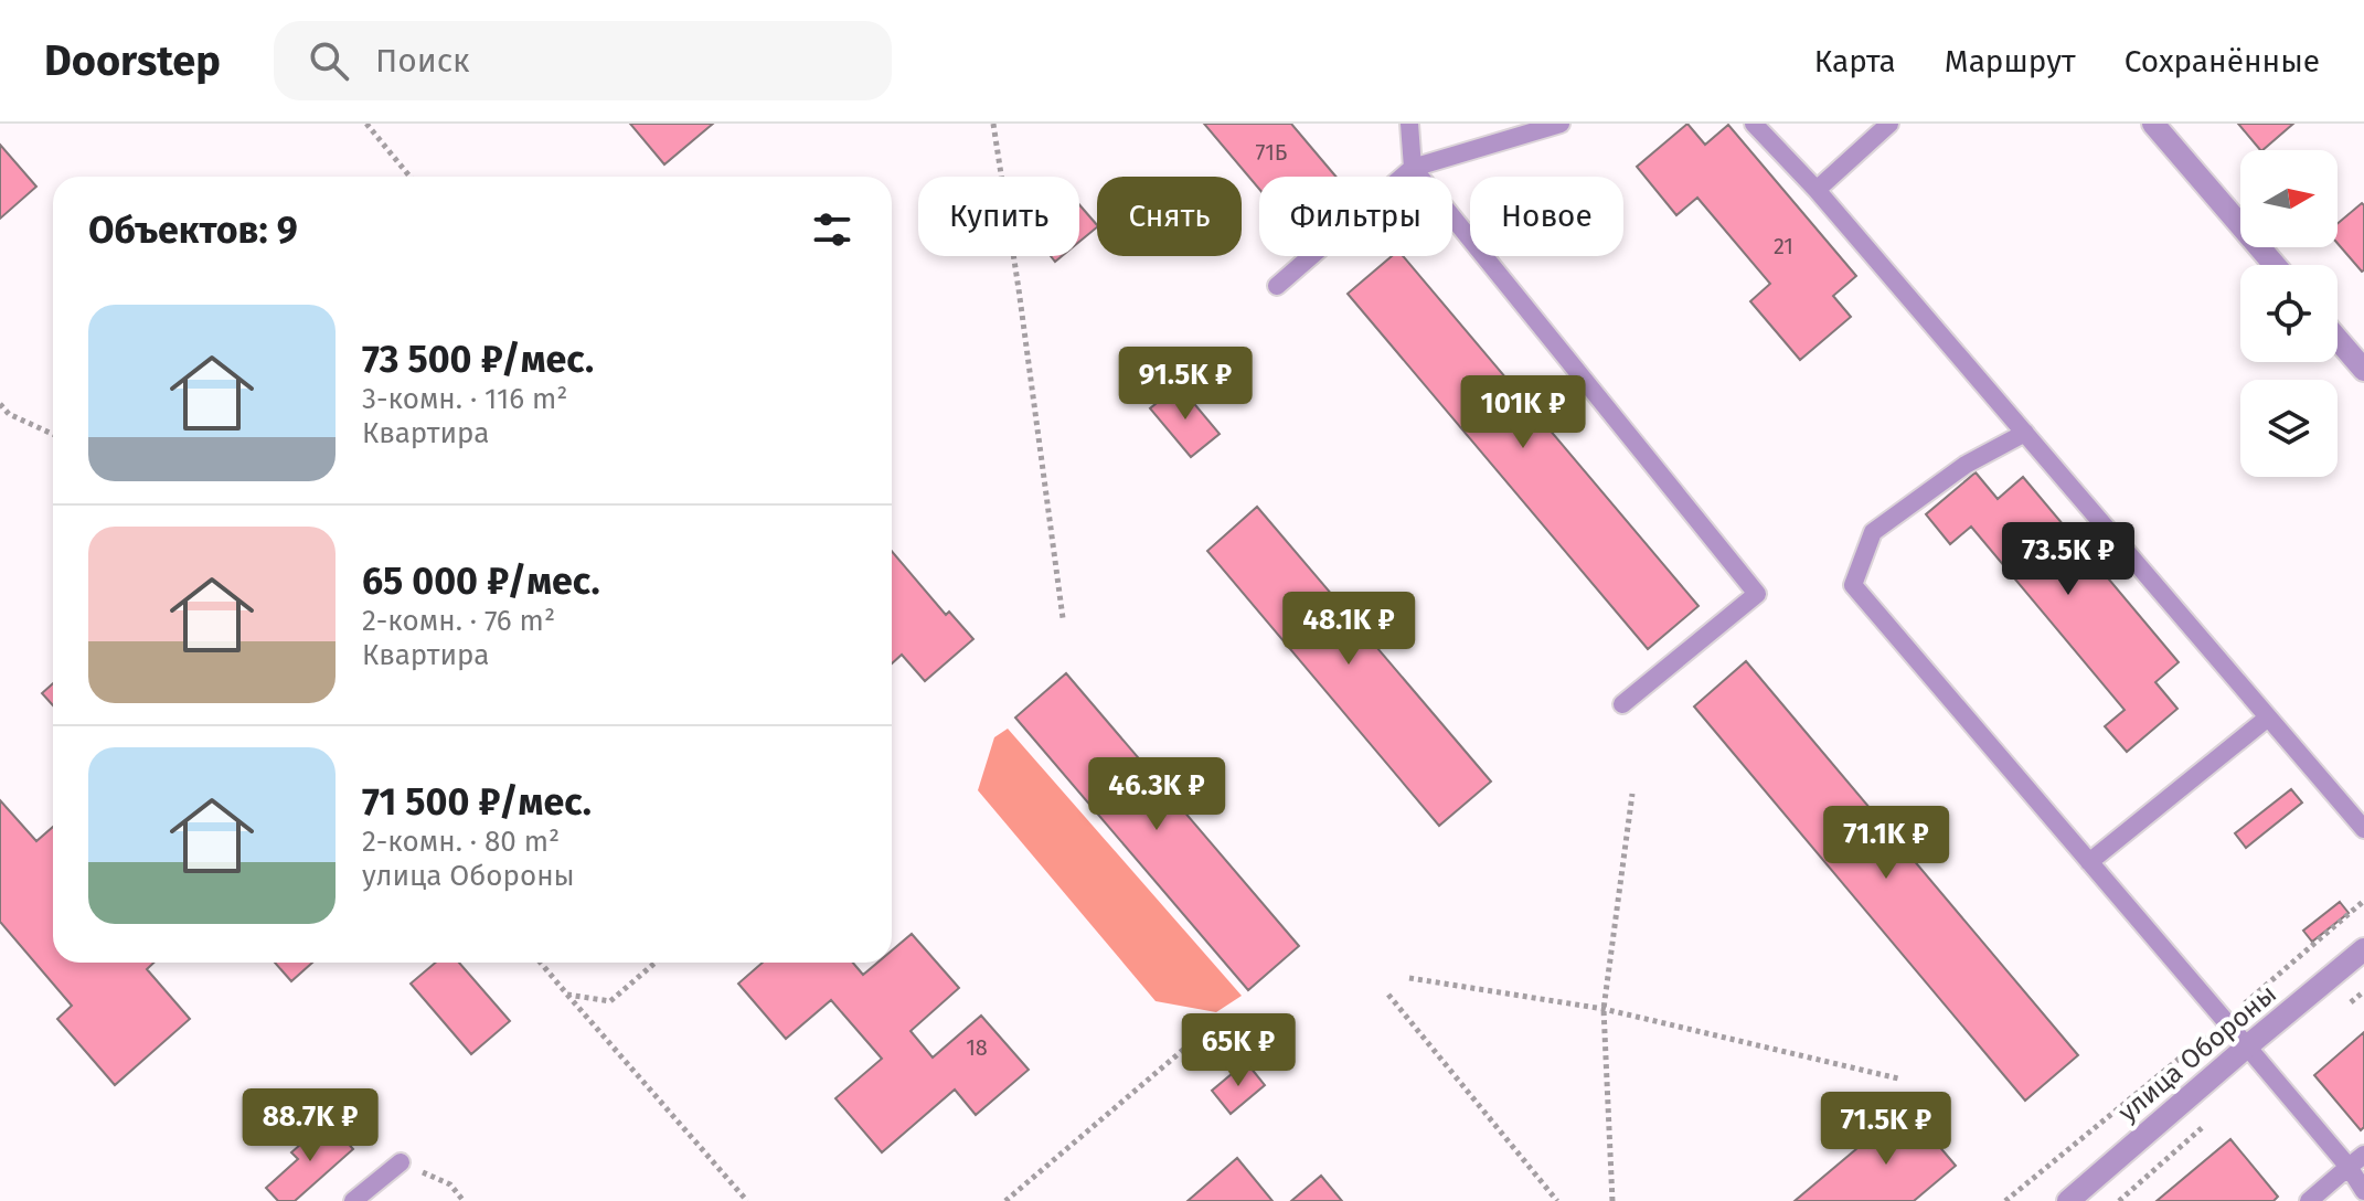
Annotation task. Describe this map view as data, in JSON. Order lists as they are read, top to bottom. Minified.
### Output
{"streets":{"street":["улица Обороны"]},"house_numbers":["71Б","21","18"],"north":"right","page":{"header":"Doorstep","search":"Поиск","nav":["Карта","Маршрут","Сохранённые"],"chip":["Купить","Снять","Фильтры","Новое"],"heading":"Объектов: 9","list":[{"name":"73 500 ₽/мес.","note":"3-комн. · 116 m² · Квартира"},{"name":"65 000 ₽/мес.","note":"2-комн. · 76 m² · Квартира"},{"name":"71 500 ₽/мес.","note":"2-комн. · 80 m² · улица Обороны"}],"price":["91.5K ₽","101K ₽","73.5K ₽","48.1K ₽","46.3K ₽","71.1K ₽","65K ₽","88.7K ₽","71.5K ₽"]}}
